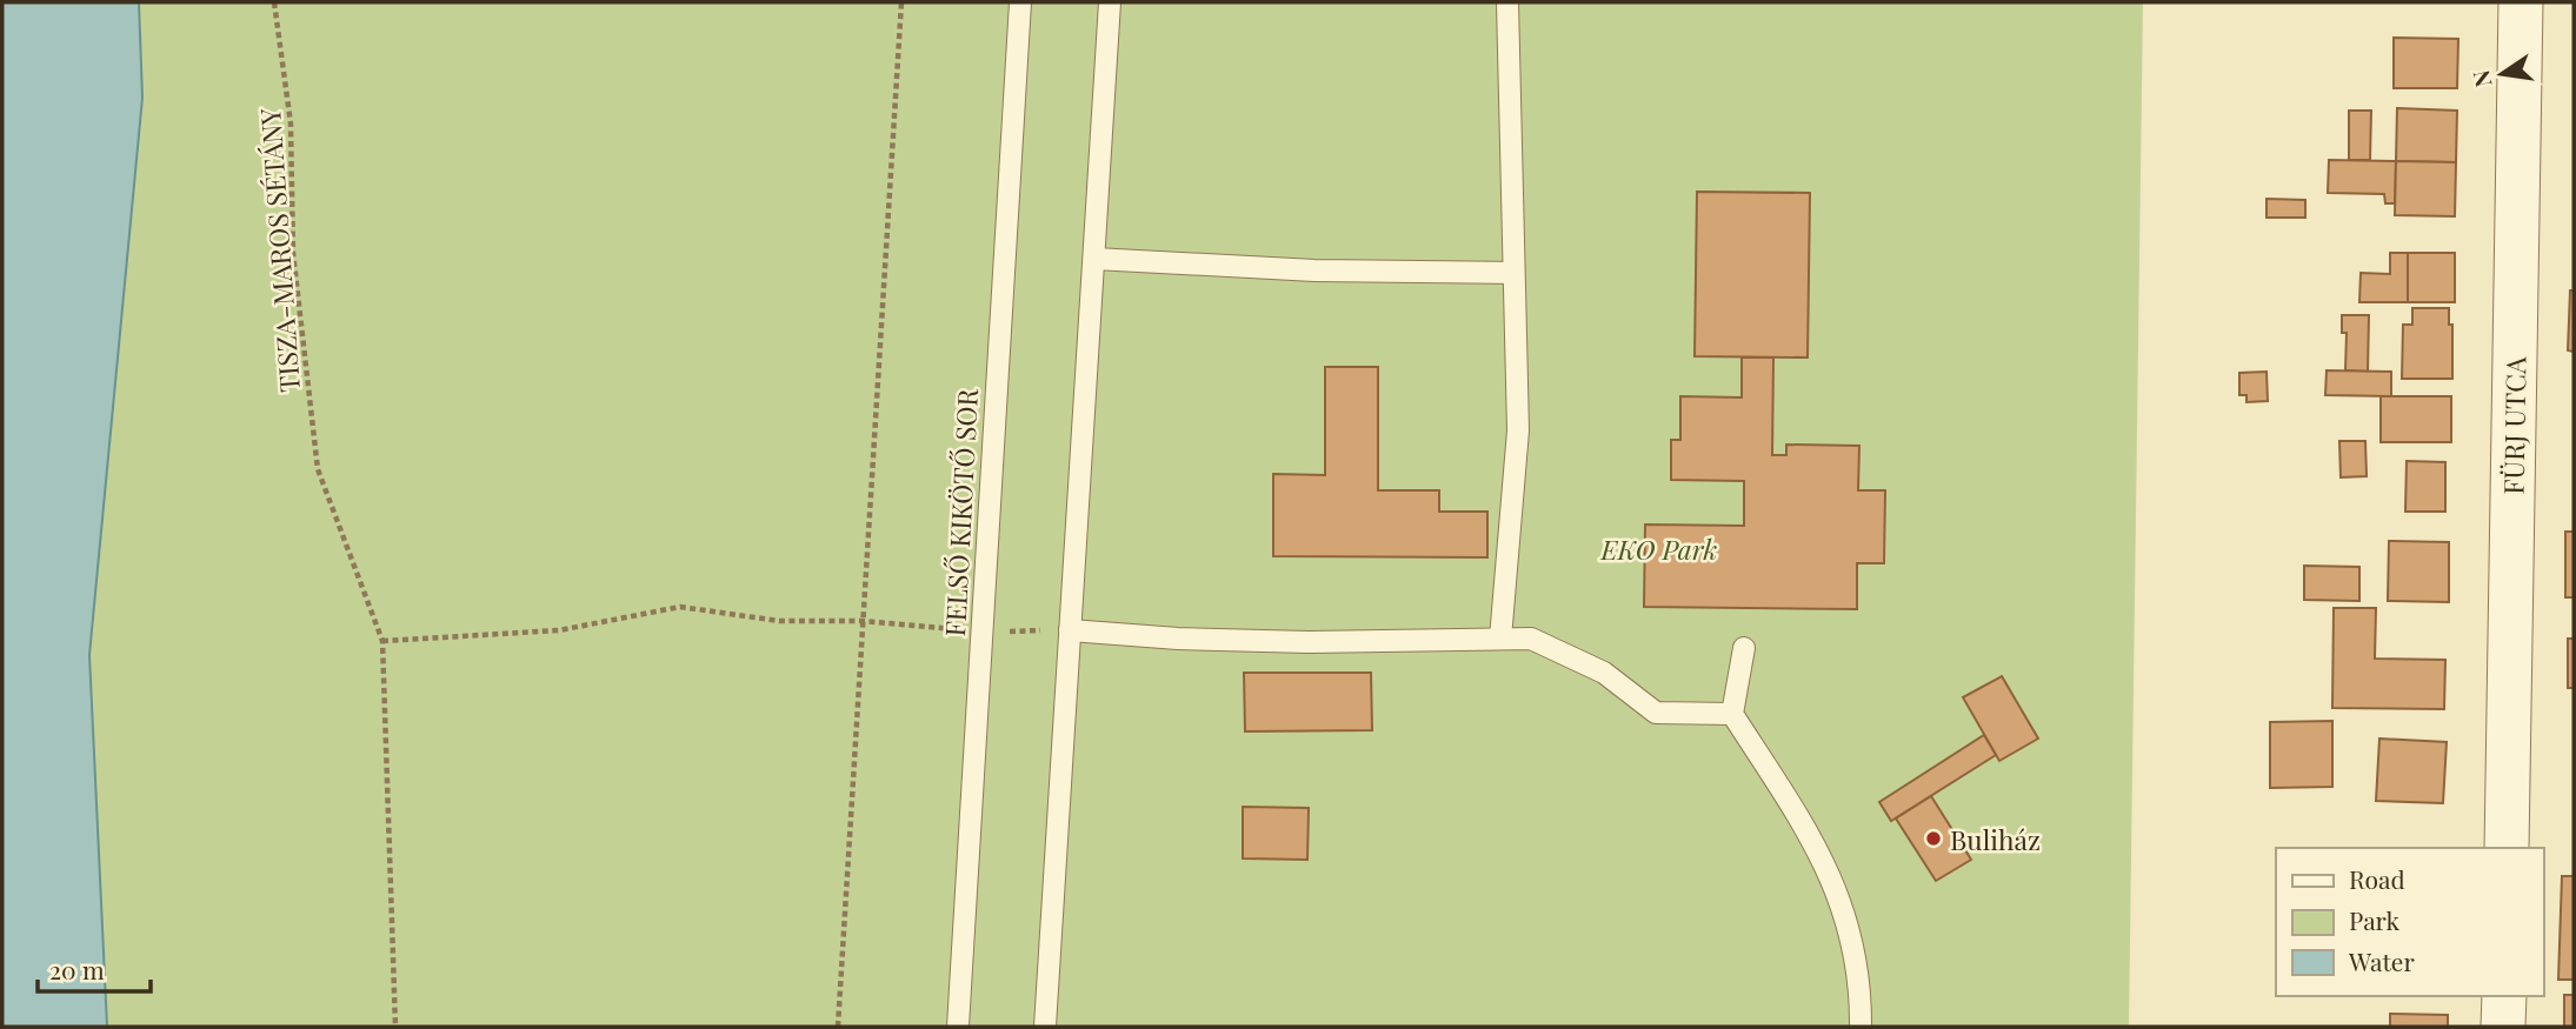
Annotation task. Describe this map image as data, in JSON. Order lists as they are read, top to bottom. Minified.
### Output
{"streets":{"street":["FÜRJ UTCA"],"lane":["FELSŐ KIKÖTŐ SOR"],"path":["TISZA-MAROS SÉTÁNY"]},"parks":["EKO Park"],"places":["Buliház"],"legend":["Road","Park","Water"],"scale_bar":"20 m","north":"left"}
